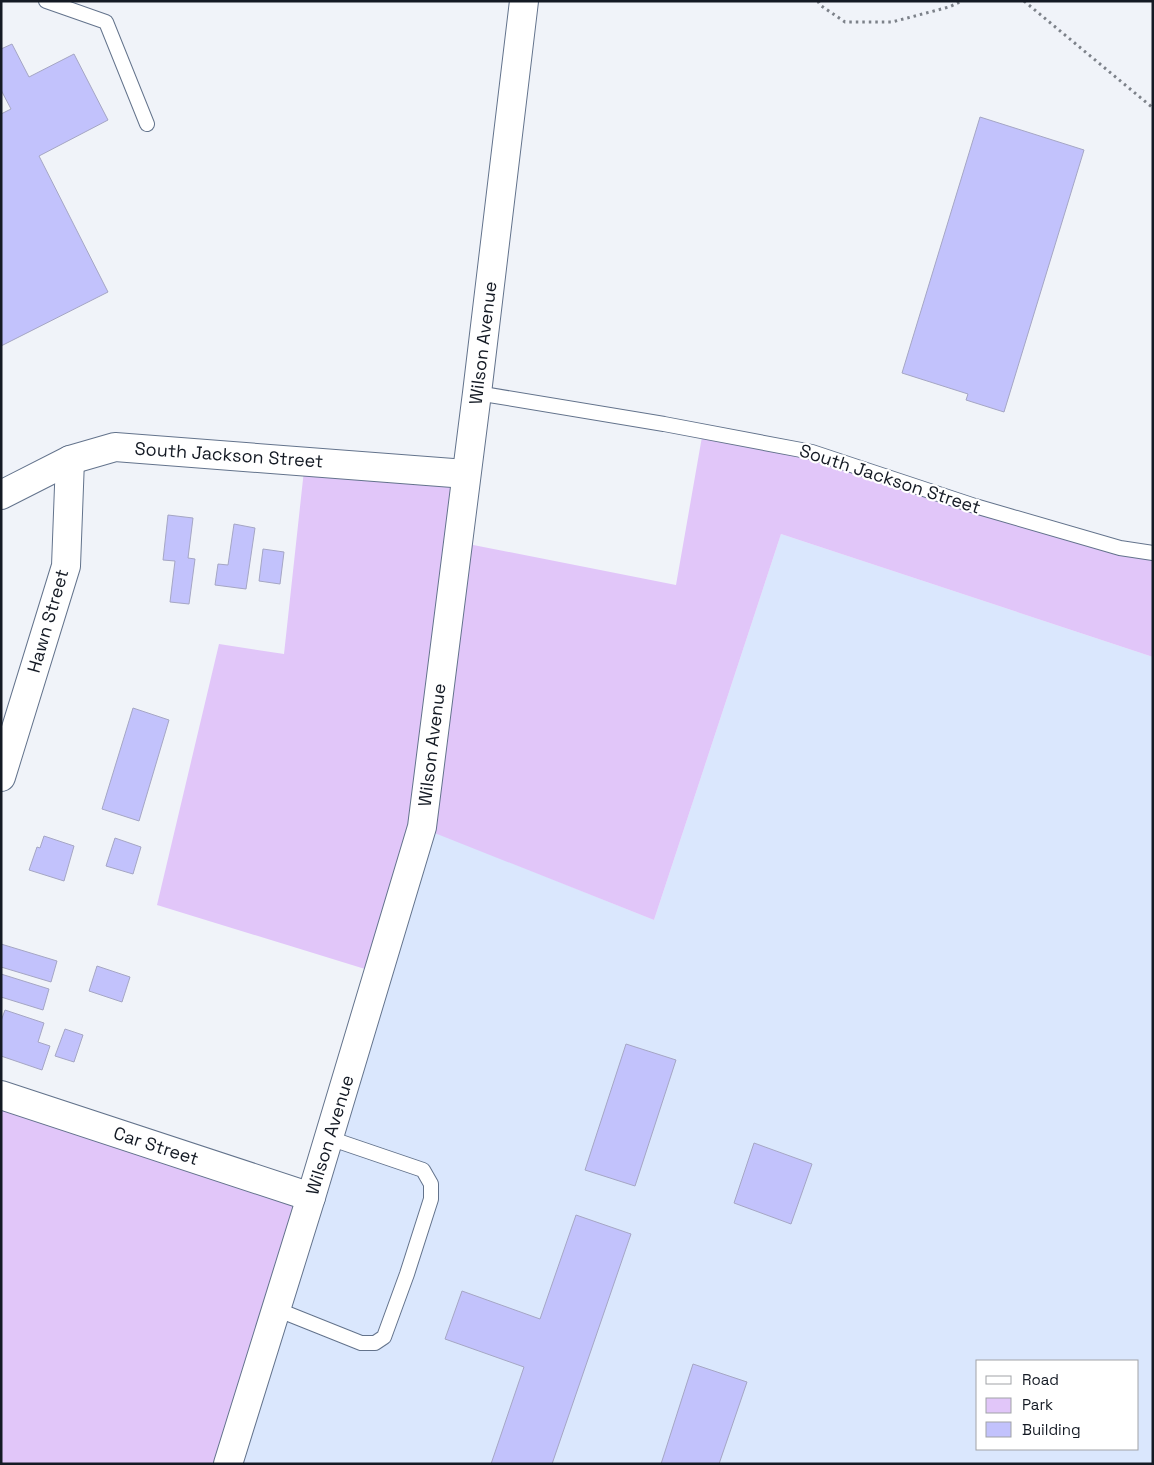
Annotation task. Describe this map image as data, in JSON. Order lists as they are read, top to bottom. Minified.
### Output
{"streets":{"main road":["Wilson Avenue","South Jackson Street","Hawn Street","Car Street"]},"crossings":[["Wilson Avenue","South Jackson Street"],["Wilson Avenue","Car Street"],["South Jackson Street","Hawn Street"]],"legend":["Road","Park","Building"]}
